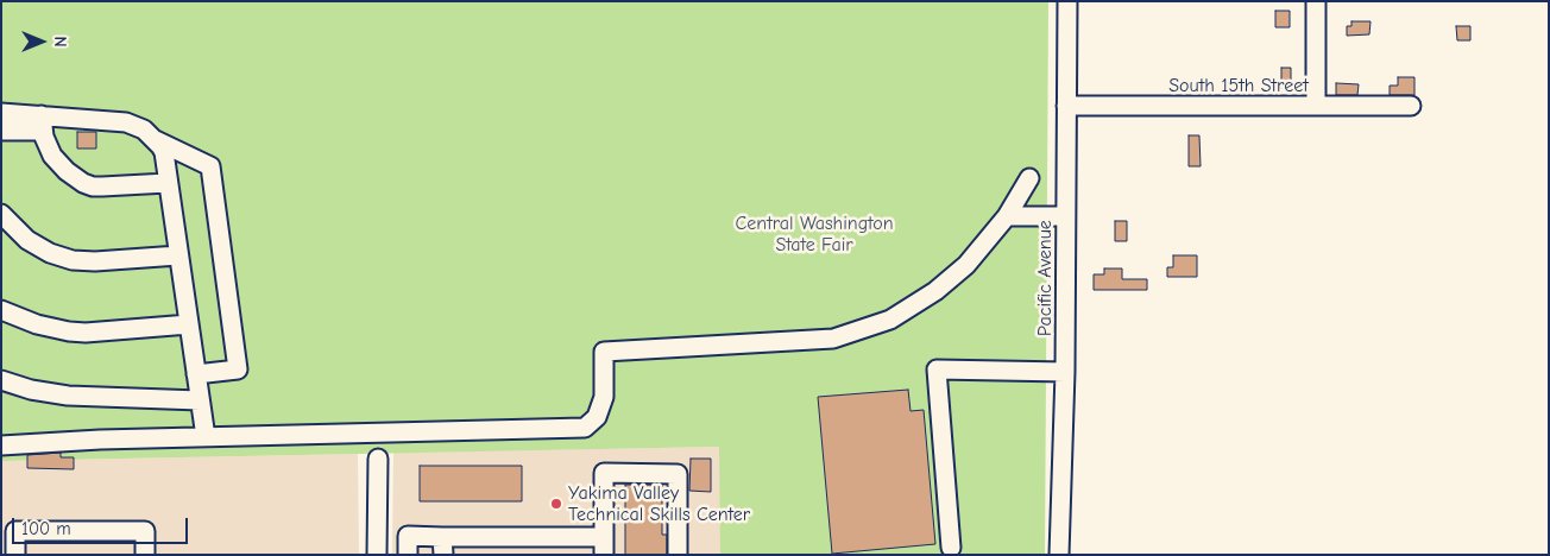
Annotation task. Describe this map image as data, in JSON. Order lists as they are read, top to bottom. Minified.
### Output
{"streets":{"street":["South 15th Street","Pacific Avenue"]},"crossings":[["South 15th Street","Pacific Avenue"]],"parks":["Central Washington State Fair"],"places":["Yakima Valley Technical Skills Center"],"scale_bar":"100 m","north":"right"}
